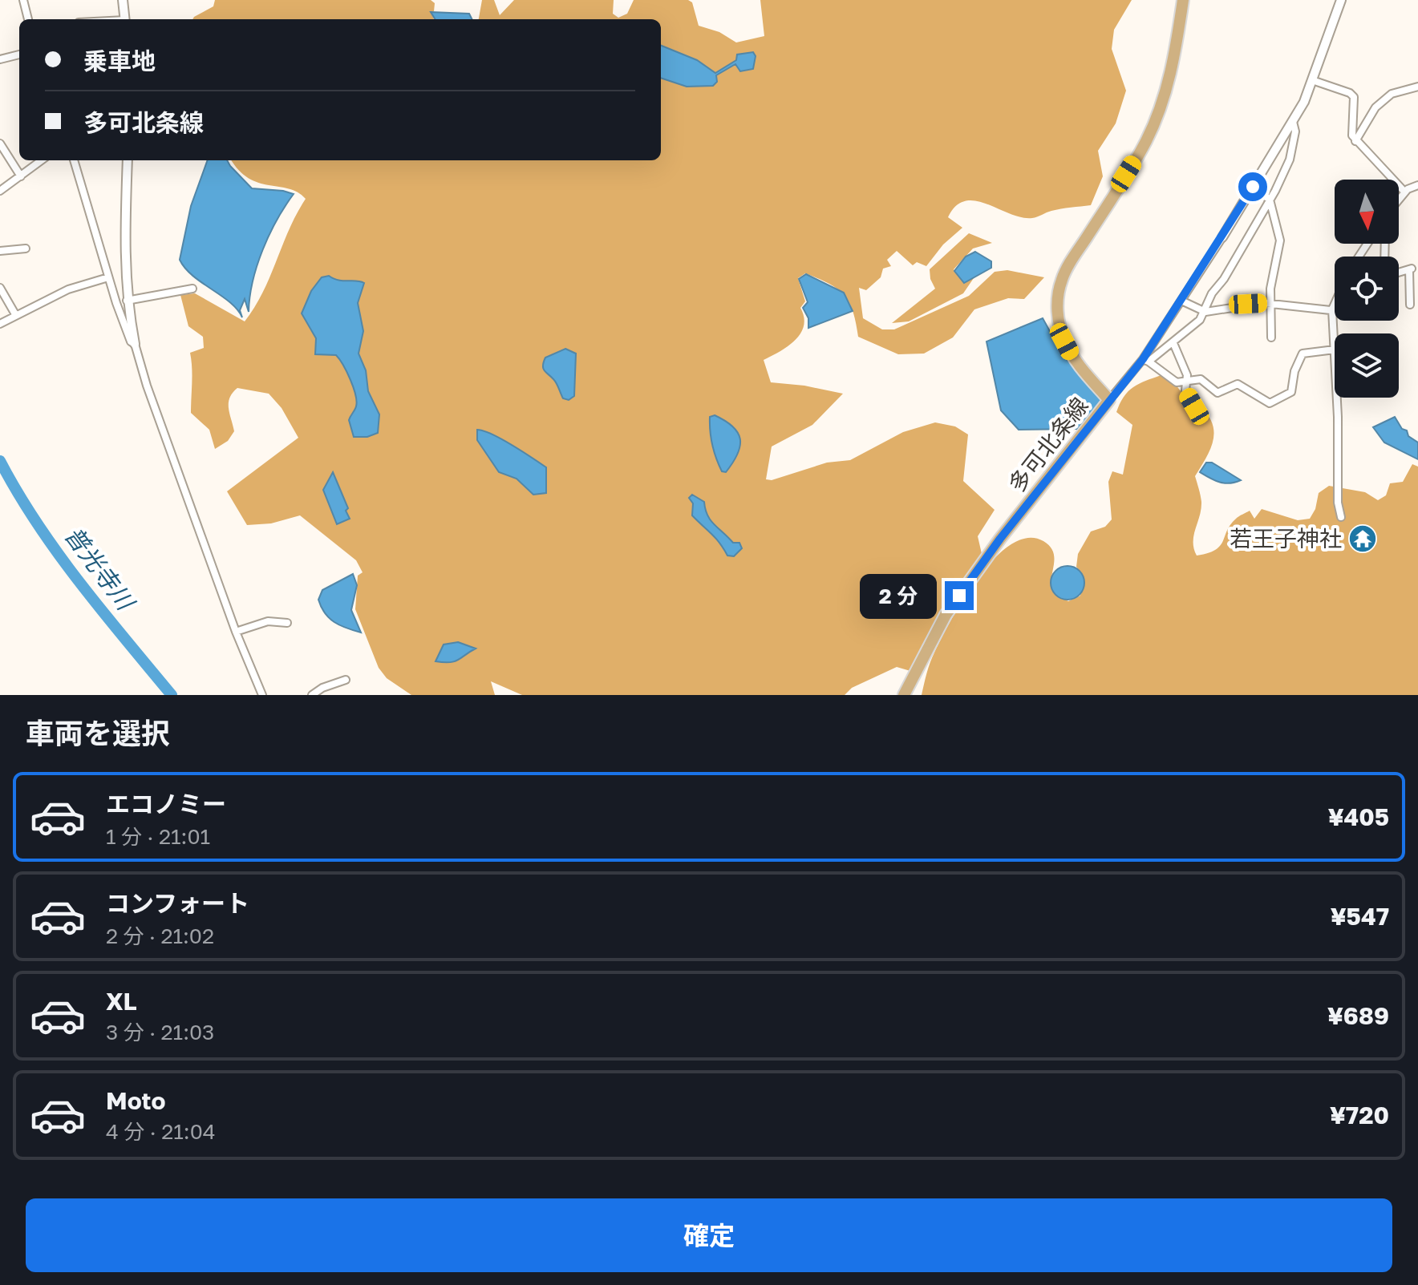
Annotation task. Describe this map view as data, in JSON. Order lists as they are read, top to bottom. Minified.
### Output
{"streets":{"main road":["多可北条線"]},"water":["普光寺川"],"places":{"temple":["若王子神社"]},"north":"bottom","page":{"banner":["乗車地","多可北条線"],"bubble":"2 分","heading":"車両を選択","list":[{"name":"エコノミー","note":"1 分 · 21:01","value":"¥405"},{"name":"コンフォート","note":"2 分 · 21:02","value":"¥547"},{"name":"XL","note":"3 分 · 21:03","value":"¥689"},{"name":"Moto","note":"4 分 · 21:04","value":"¥720"}],"buttons":"確定"}}
